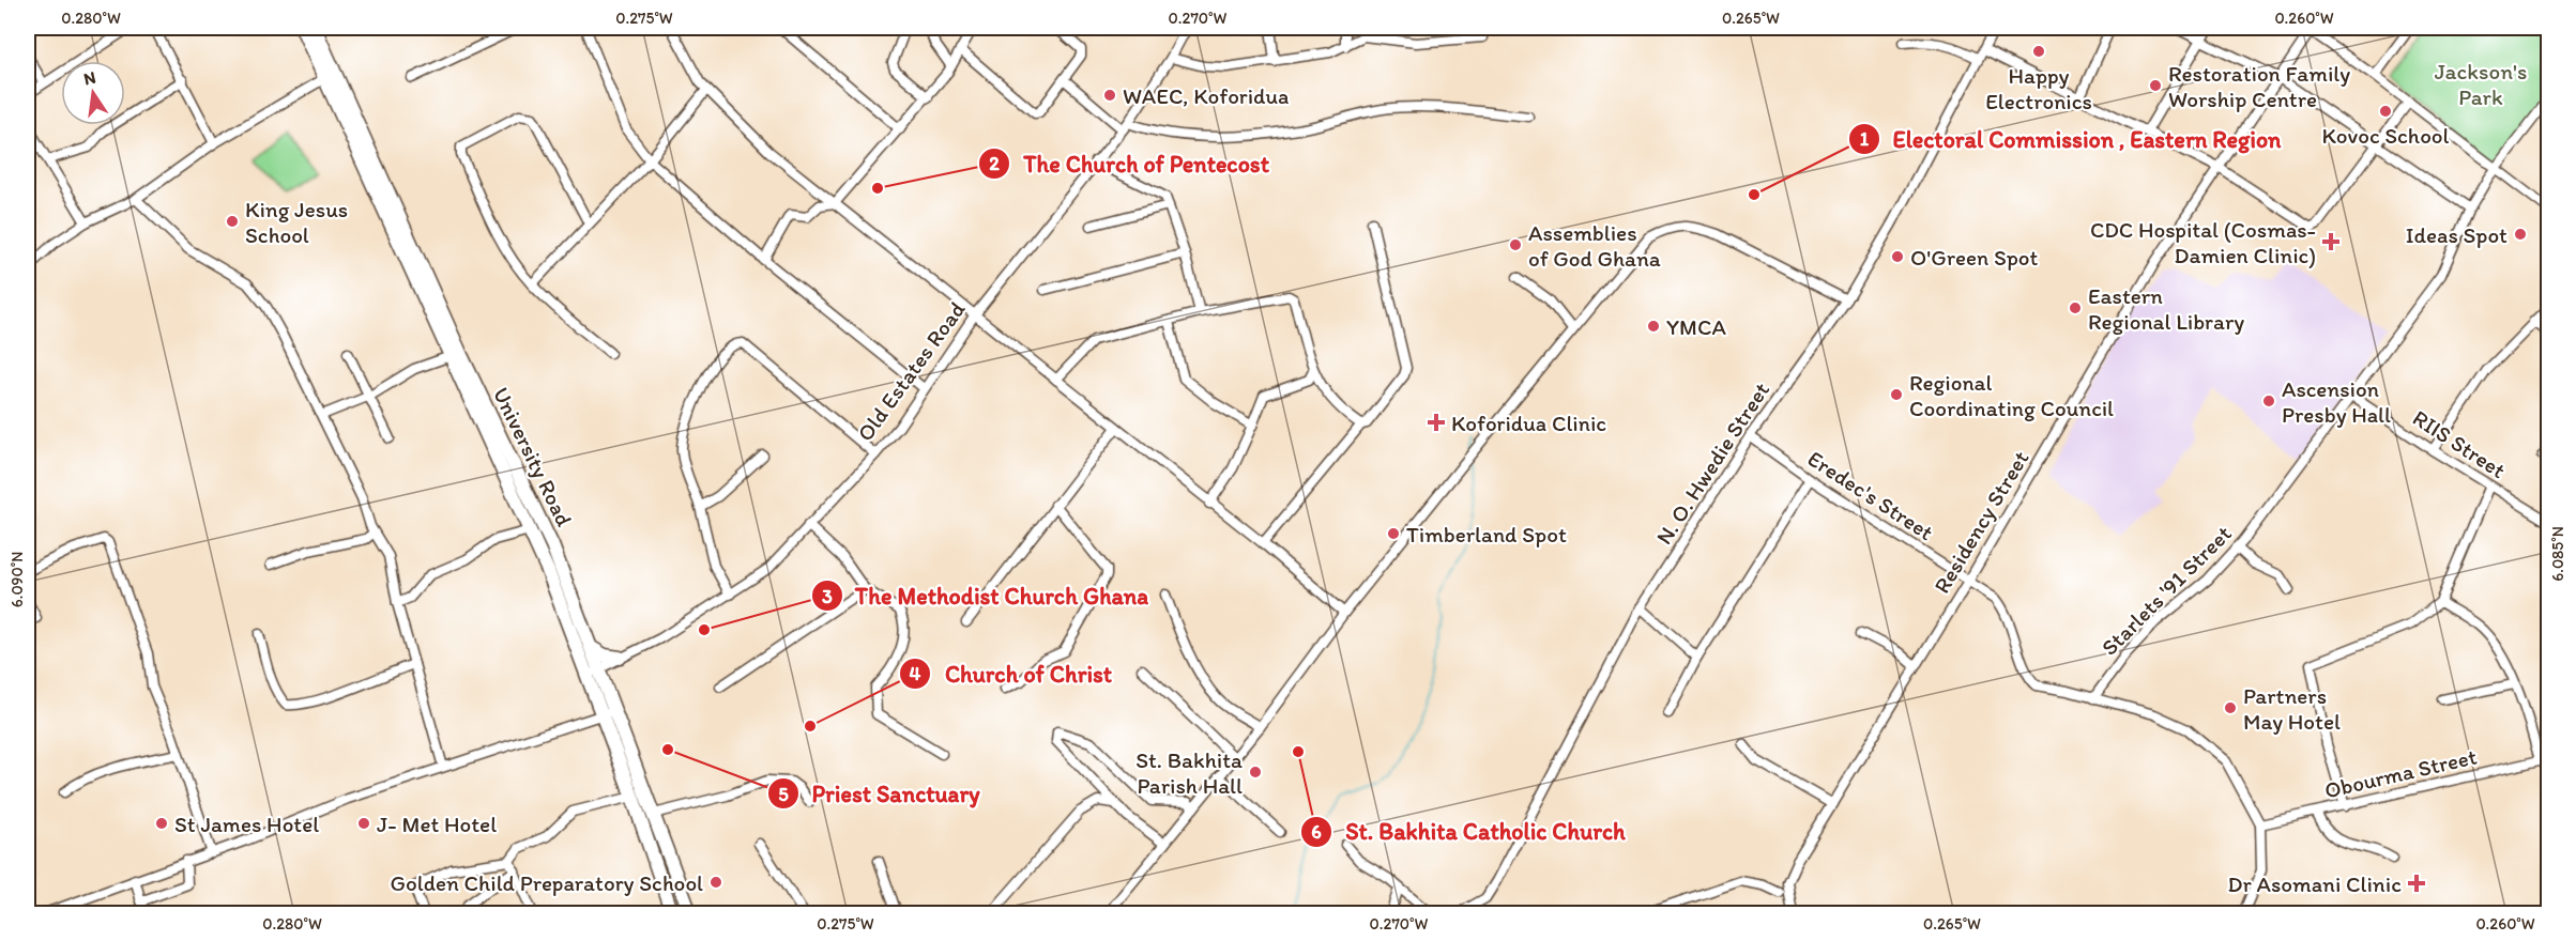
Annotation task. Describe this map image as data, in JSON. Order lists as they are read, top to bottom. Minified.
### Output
{"streets":{"highway":["University Road"],"street":["Old Estates Road","RIIS Street","N. O. Hwedie Street","Eredec's Street","Residency Street","Starlets '91 Street","Obourma Street"]},"crossings":[["Old Estates Road","University Road"],["RIIS Street","Starlets '91 Street"],["N. O. Hwedie Street","Eredec's Street"],["Eredec's Street","Residency Street"],["Eredec's Street","Starlets '91 Street"],["Eredec's Street","Obourma Street"]],"parks":["Jackson's Park"],"places":{"other":["Happy Electronics","Restoration Family Worship Centre","WAEC, Koforidua","Kovoc School","The Church of Pentecost","Electoral Commission , Eastern Region","King Jesus School","Ideas Spot","Assemblies of God Ghana","O'Green Spot","Eastern Regional Library","YMCA","Regional Coordinating Council","Ascension Presby Hall","Timberland Spot","The Methodist Church Ghana","Partners May Hotel","Church of Christ","Priest Sanctuary","St. Bakhita Catholic Church","St. Bakhita Parish Hall","St James Hotel","J- Met Hotel","Golden Child Preparatory School"],"health":["CDC Hospital (Cosmas- Damien Clinic)","Koforidua Clinic","Dr Asomani Clinic"]},"north":"top","coordinates":["0.280°W","0.275°W","0.270°W","0.265°W","0.260°W","6.085°N","6.090°N"]}
